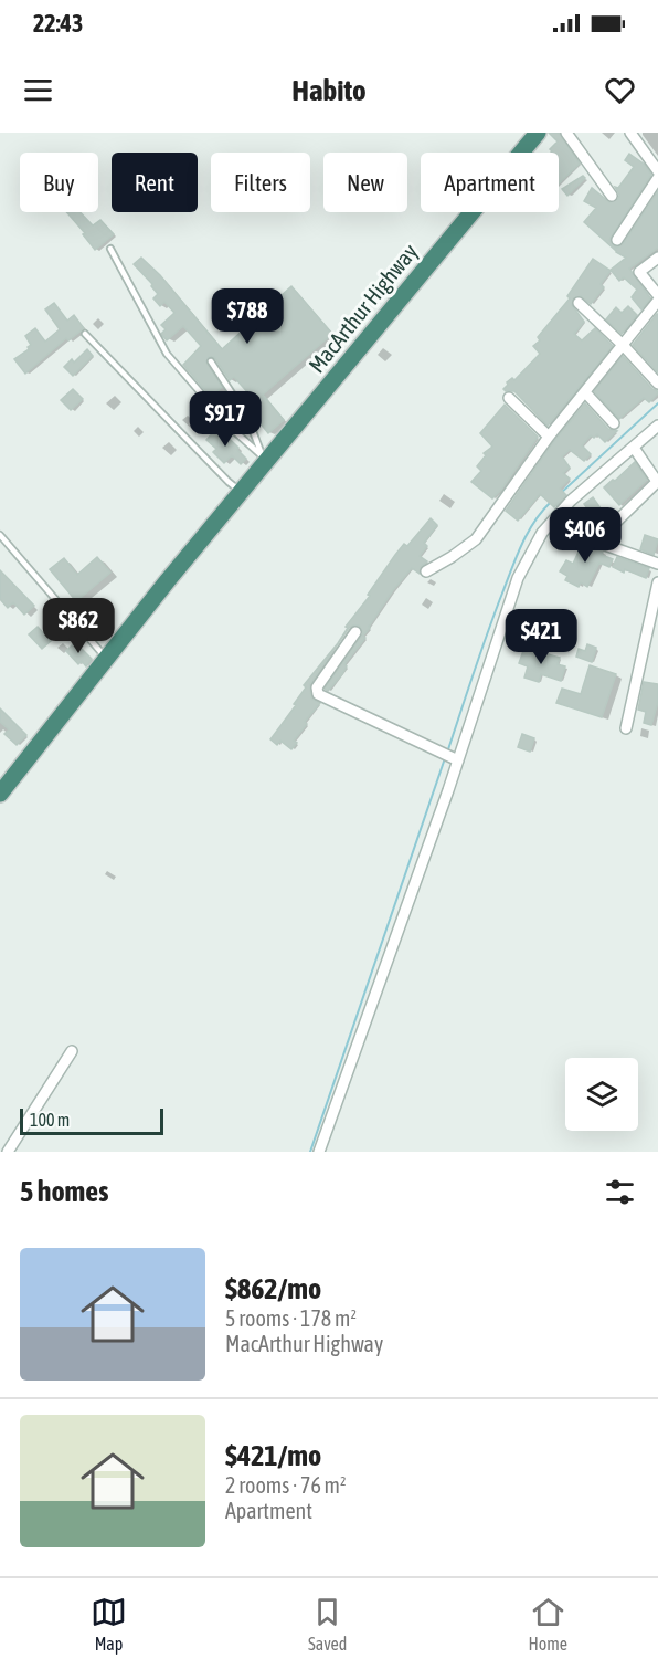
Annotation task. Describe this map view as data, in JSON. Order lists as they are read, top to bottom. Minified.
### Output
{"streets":{"highway":["MacArthur Highway"]},"scale_bar":"100 m","page":{"status":"22:43","header":"Habito","chip":["Buy","Rent","Filters","New","Apartment"],"price":["$788","$917","$406","$862","$421"],"scale":"100 m","heading":"5 homes","list":[{"name":"$862/mo","note":"5 rooms · 178 m² · MacArthur Highway"},{"name":"$421/mo","note":"2 rooms · 76 m² · Apartment"}],"tabs":["Map","Saved","Home"]}}
